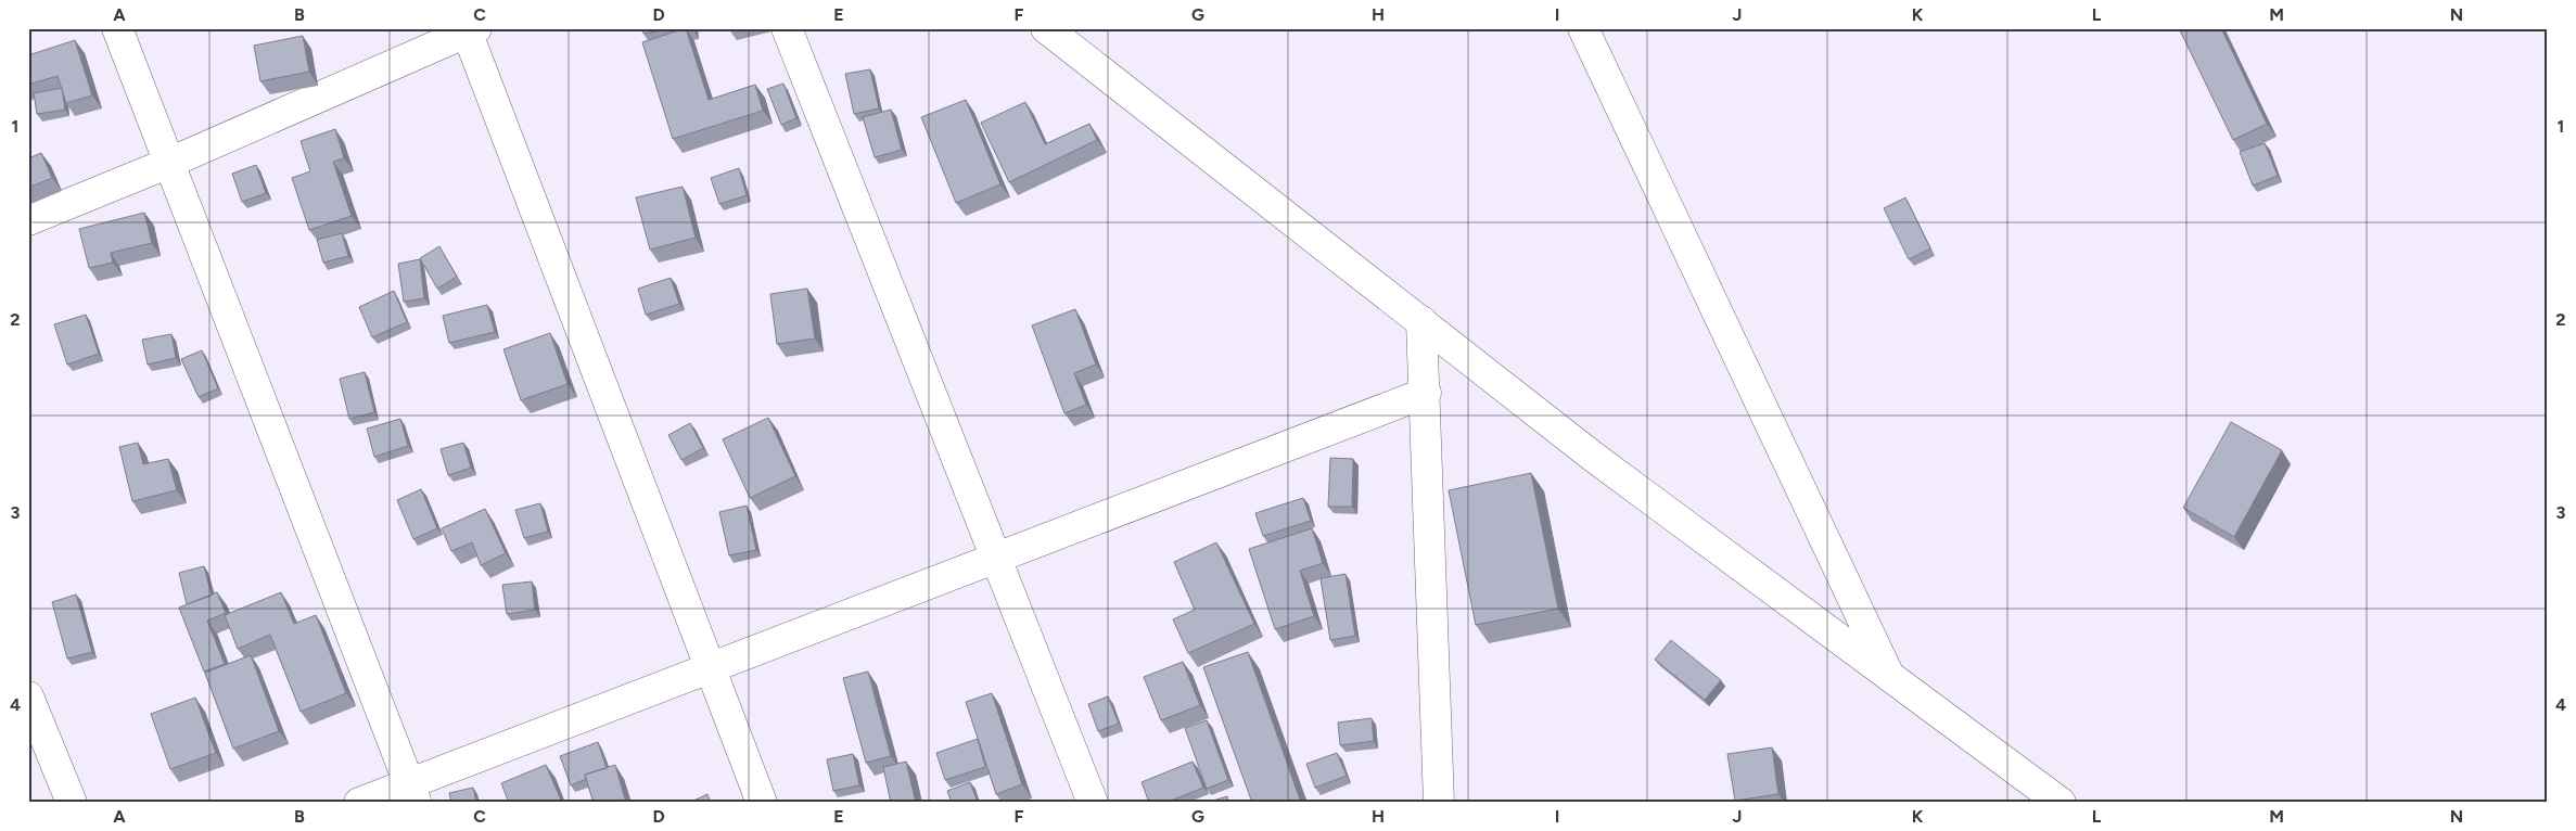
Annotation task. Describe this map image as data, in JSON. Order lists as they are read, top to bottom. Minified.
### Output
{"grid":{"columns":["A","B","C","D","E","F","G","H","I","J","K","L","M","N"],"rows":["1","2","3","4"]}}
